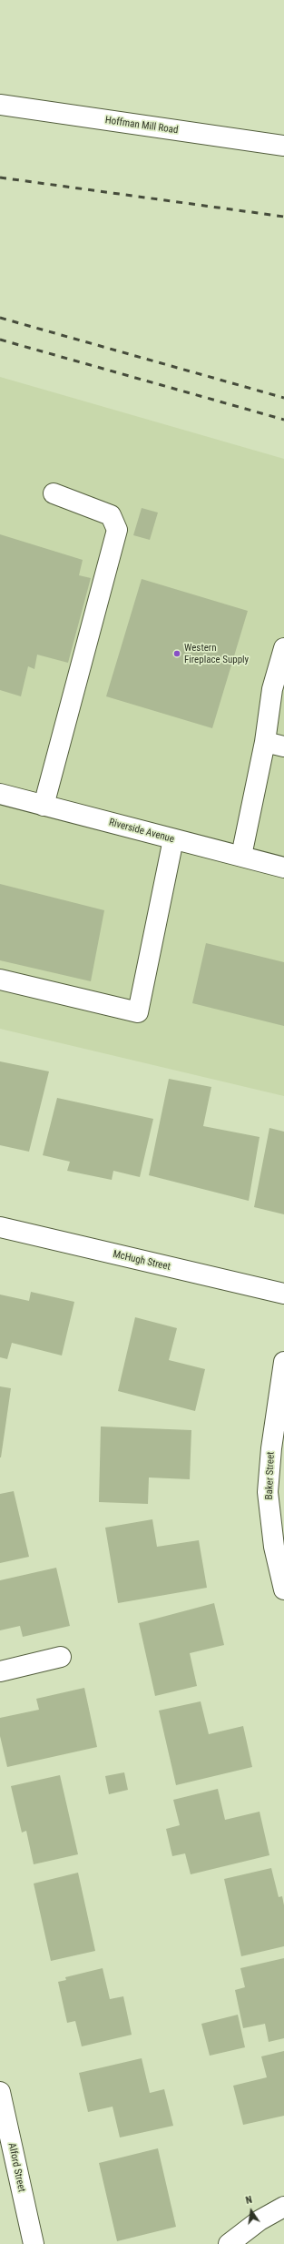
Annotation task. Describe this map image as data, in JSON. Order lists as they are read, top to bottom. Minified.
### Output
{"streets":{"street":["Hoffman Mill Road","Riverside Avenue","McHugh Street","Baker Street","Alford Street"]},"places":["Western Fireplace Supply"],"north":"top"}
